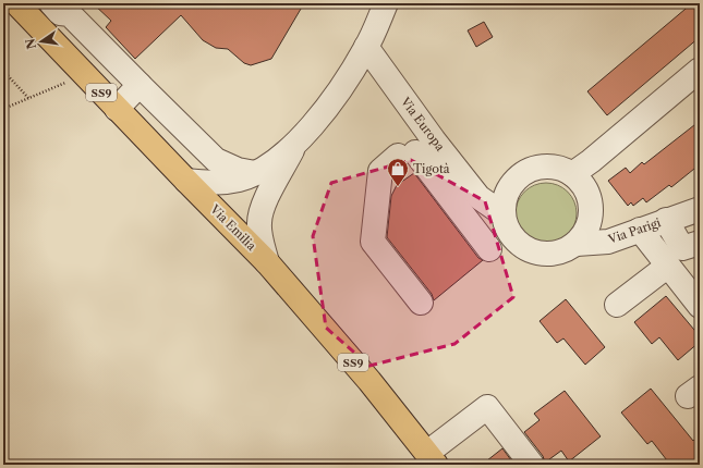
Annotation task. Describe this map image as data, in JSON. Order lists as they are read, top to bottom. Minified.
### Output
{"streets":{"main road":["SS9","Via Emilia"],"street":["Via Europa","Via Parigi"]},"crossings":[["Via Europa","Via Parigi"]],"places":{"shop":["Tigotà"]},"north":"left"}
